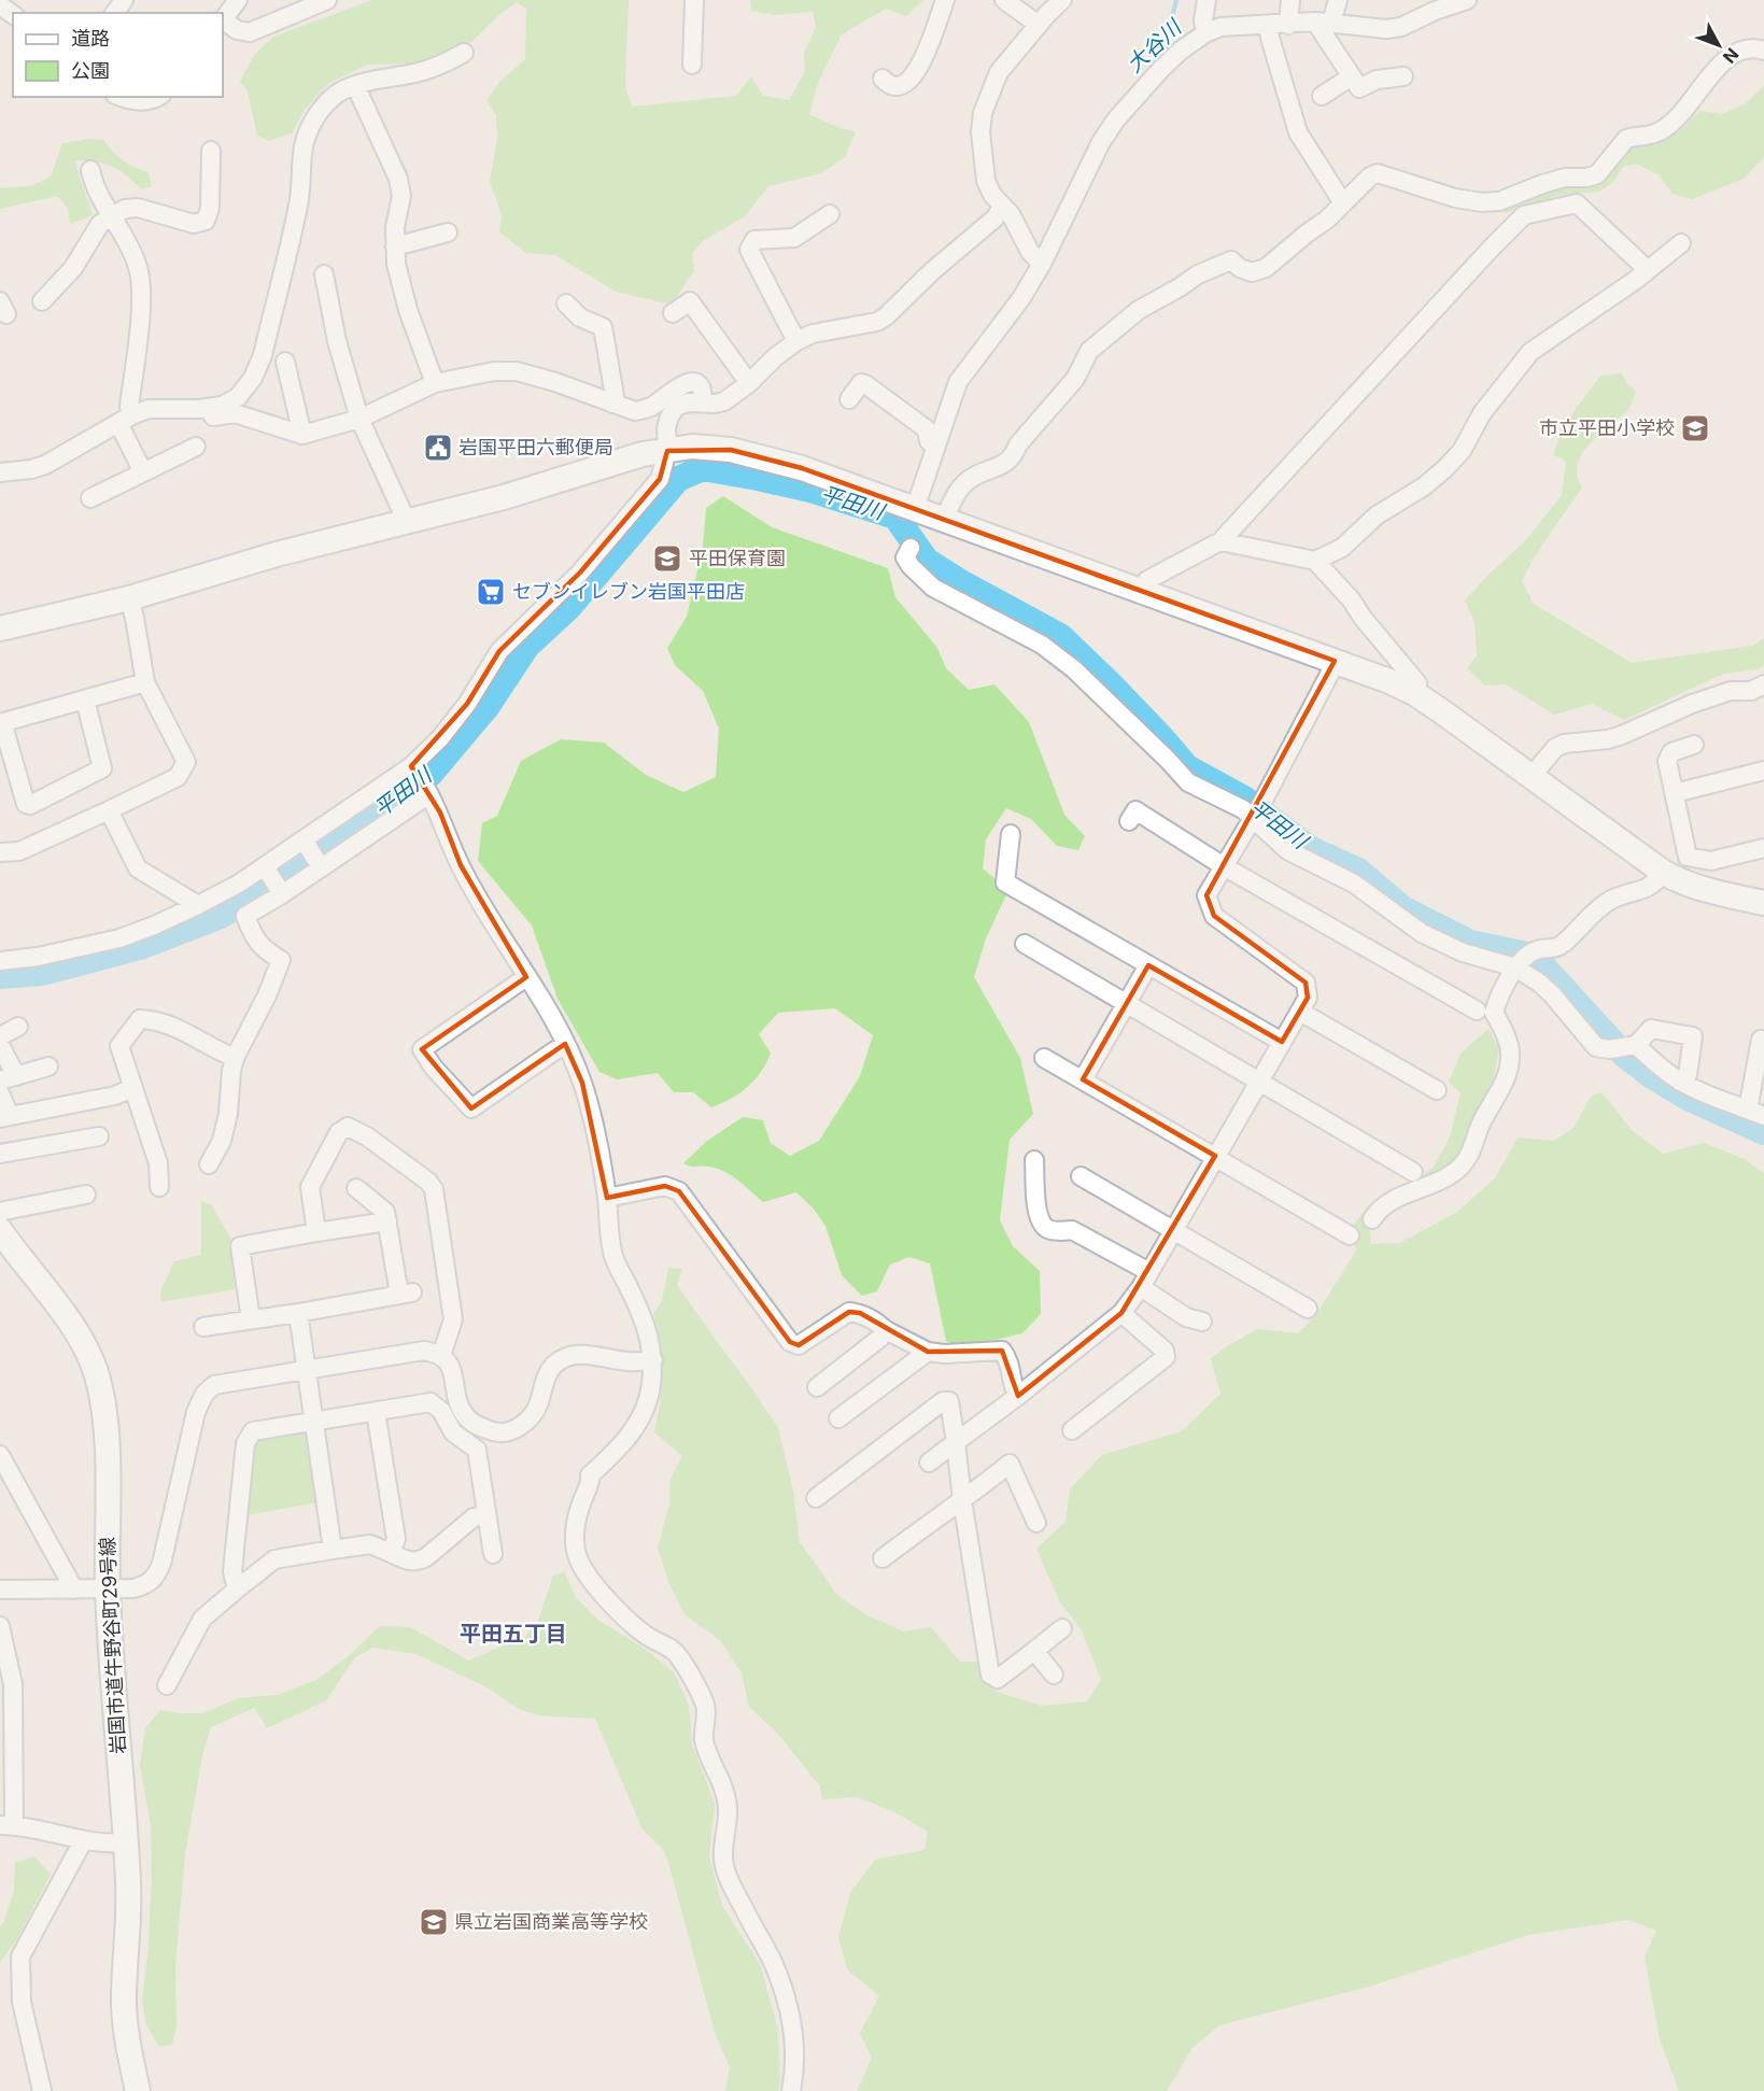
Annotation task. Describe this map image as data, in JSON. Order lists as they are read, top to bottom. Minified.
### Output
{"streets":{"street":["岩国市道牛野谷町29号線"]},"districts":["平田五丁目"],"water":["大谷川","平田川"],"places":{"school or university":["市立平田小学校","平田保育園","県立岩国商業高等学校"],"public building":["岩国平田六郵便局"],"supermarket":["セブンイレブン岩国平田店"]},"legend":["道路","公園"],"north":"bottom right"}
